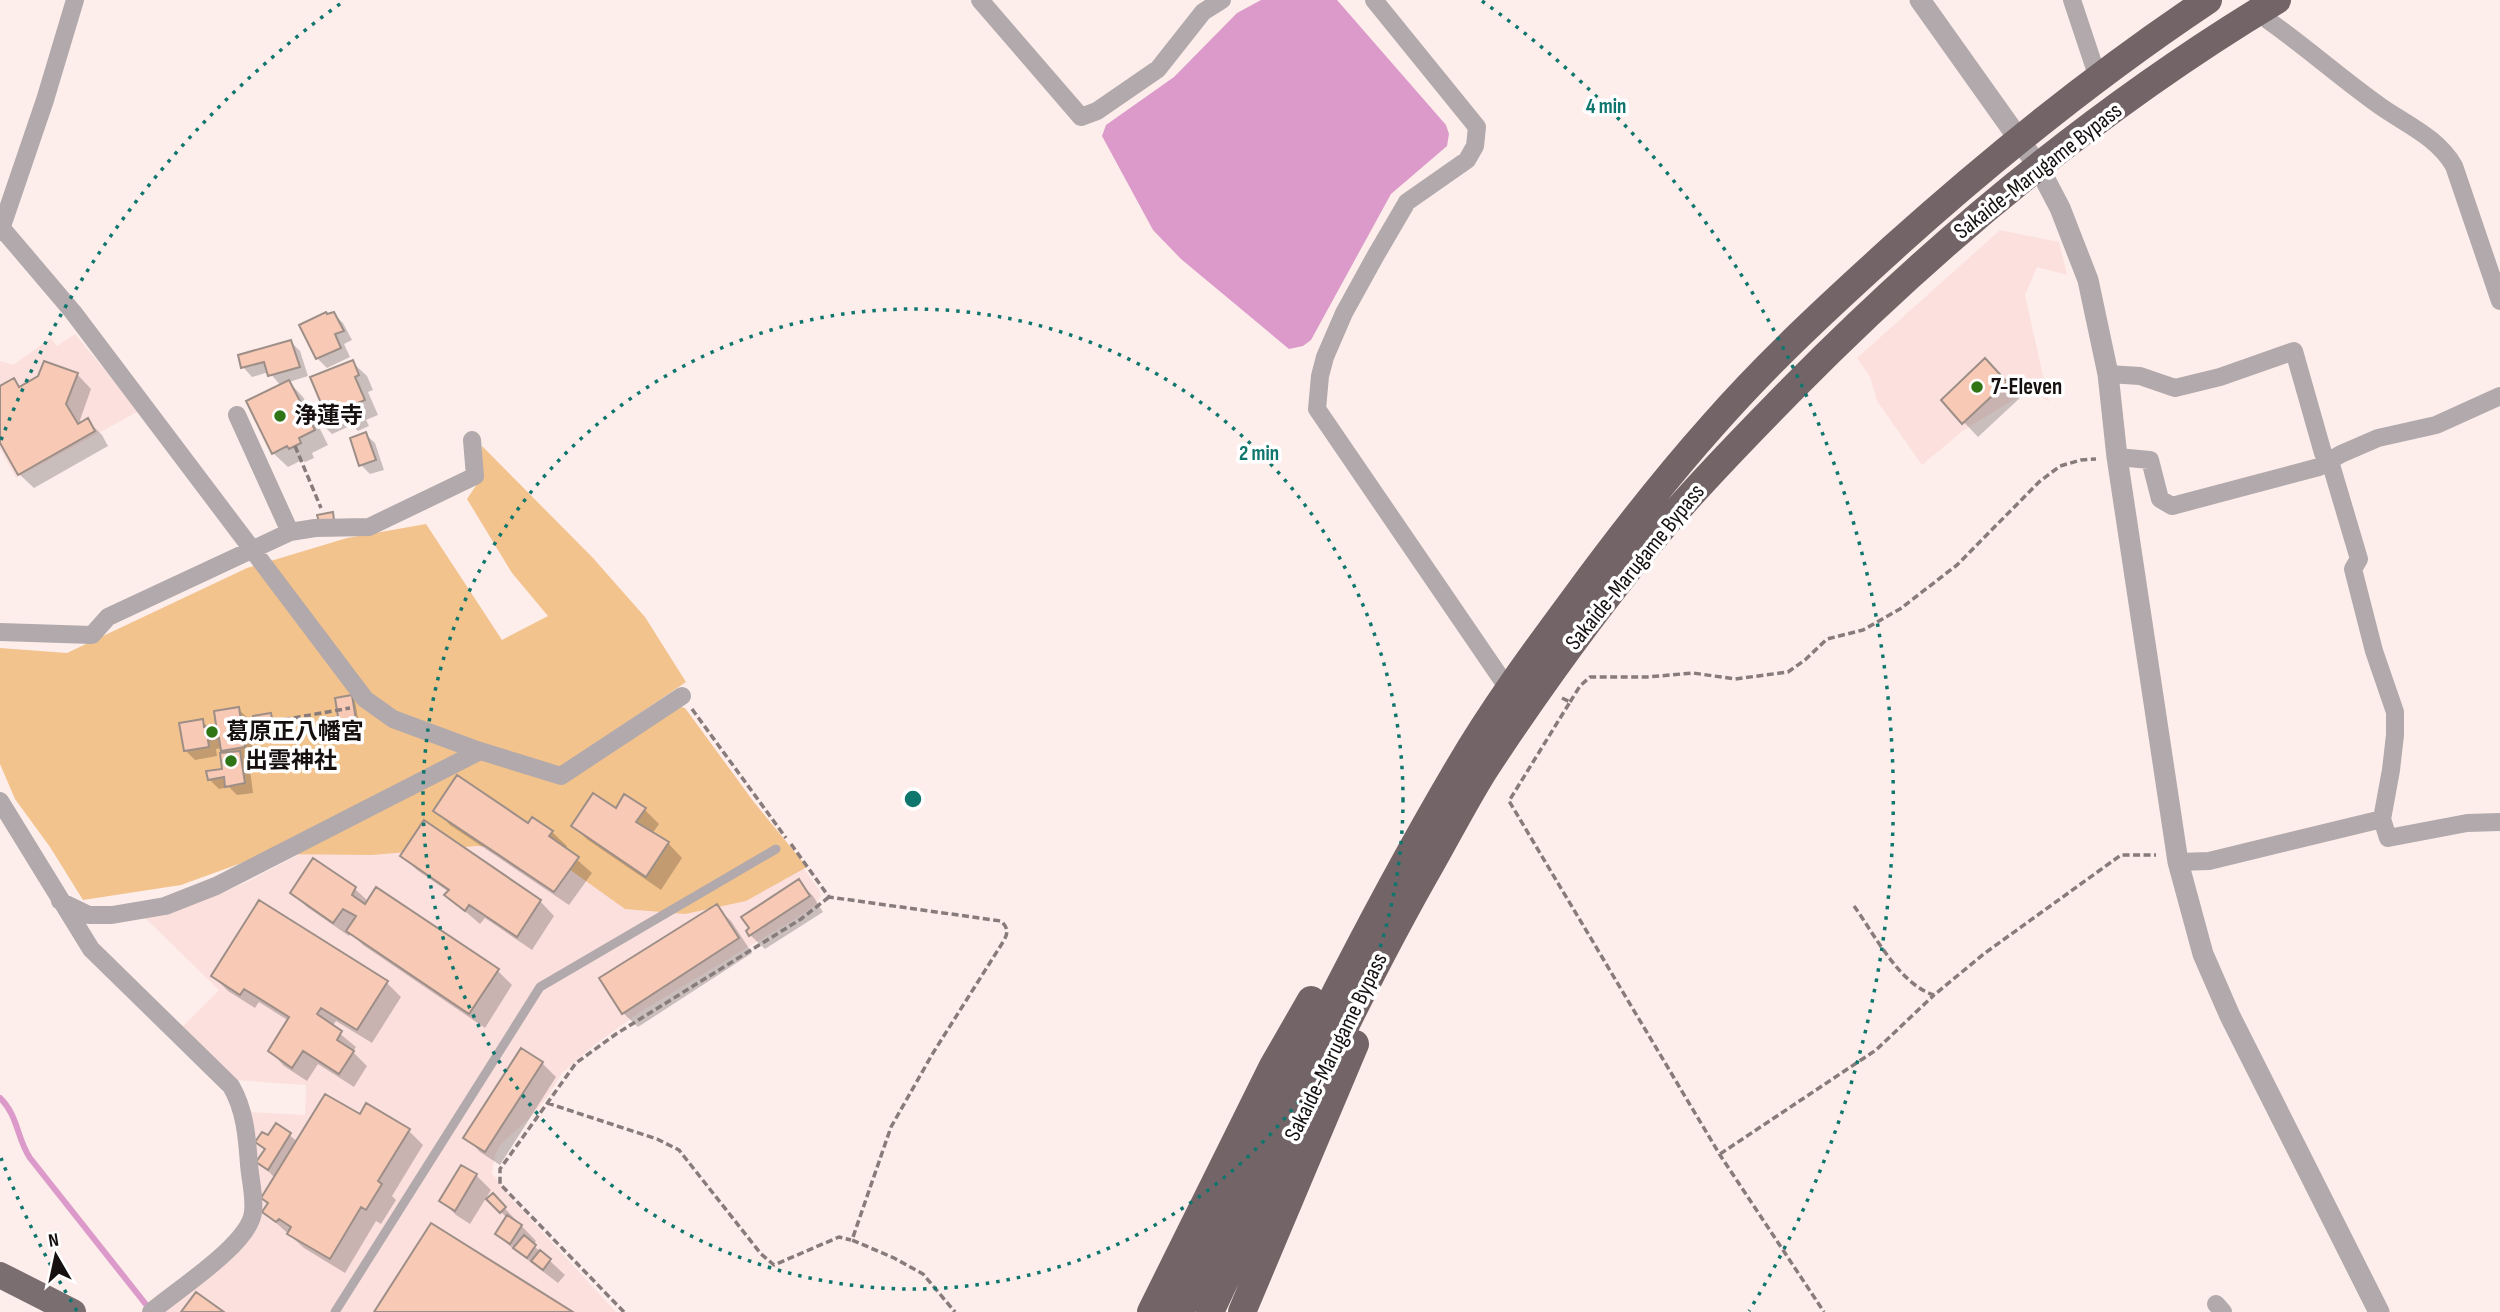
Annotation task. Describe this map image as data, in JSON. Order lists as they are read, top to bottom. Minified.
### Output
{"streets":{"highway":["Sakaide-Marugame Bypass"]},"places":["7-Eleven","浄蓮寺","葛原正八幡宮","出雲神社"],"north":"top","rings":["4 min","2 min"]}
